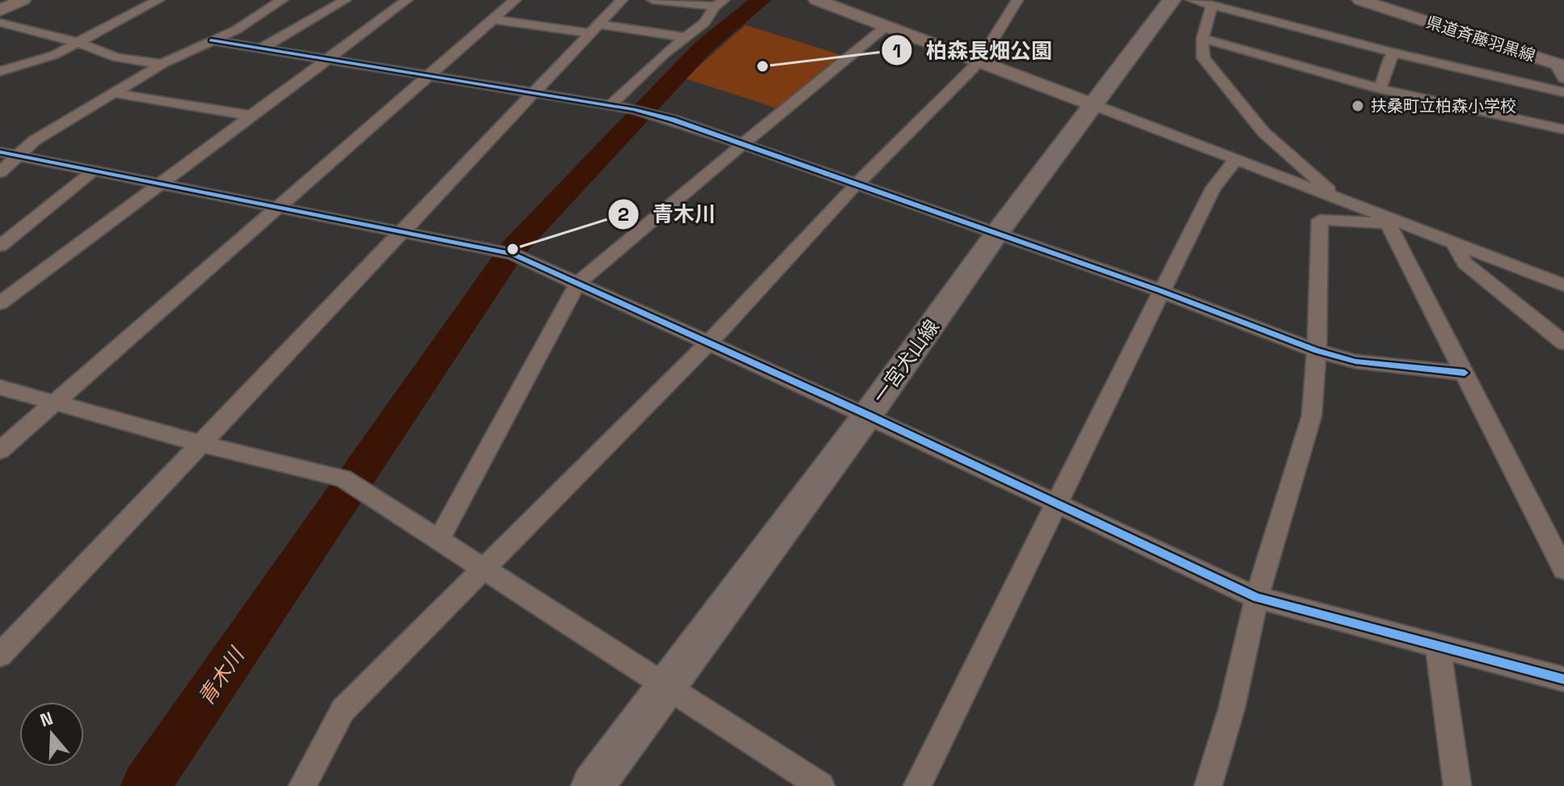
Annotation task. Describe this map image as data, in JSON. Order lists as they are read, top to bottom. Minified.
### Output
{"streets":{"main road":["一宮犬山線"],"street":["県道斉藤羽黒線"]},"water":["青木川"],"places":["柏森長畑公園","扶桑町立柏森小学校","青木川"],"north":"top"}
